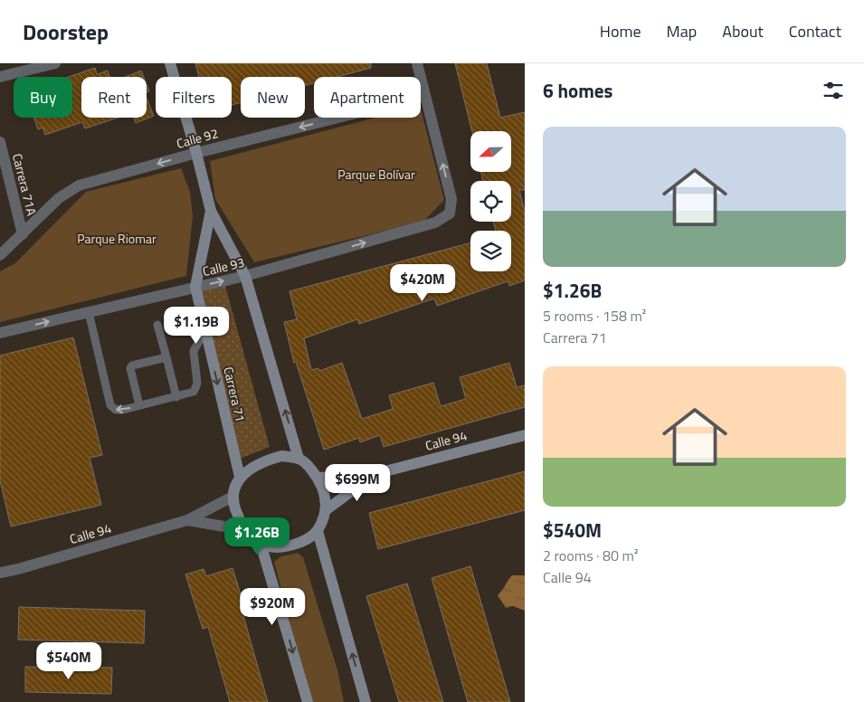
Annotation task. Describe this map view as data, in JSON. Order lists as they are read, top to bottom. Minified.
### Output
{"streets":{"street":["Calle 92","Carrera 71A","Calle 93","Carrera 71","Calle 94"]},"crossings":[["Calle 92","Carrera 71A"],["Calle 92","Calle 93"],["Calle 92","Carrera 71"],["Calle 93","Carrera 71"],["Carrera 71","Calle 94"]],"one_way":["Calle 92","Calle 93"],"parks":["Parque Bolívar","Parque Riomar"],"north":"left","page":{"header":"Doorstep","nav":["Home","Map","About","Contact"],"heading":"6 homes","chip":["Buy","Rent","Filters","New","Apartment"],"list":[{"name":"$1.26B","note":"5 rooms · 158 m² · Carrera 71"},{"name":"$540M","note":"2 rooms · 80 m² · Calle 94"}],"price":["$420M","$1.19B","$699M","$1.26B","$920M","$540M"]}}
